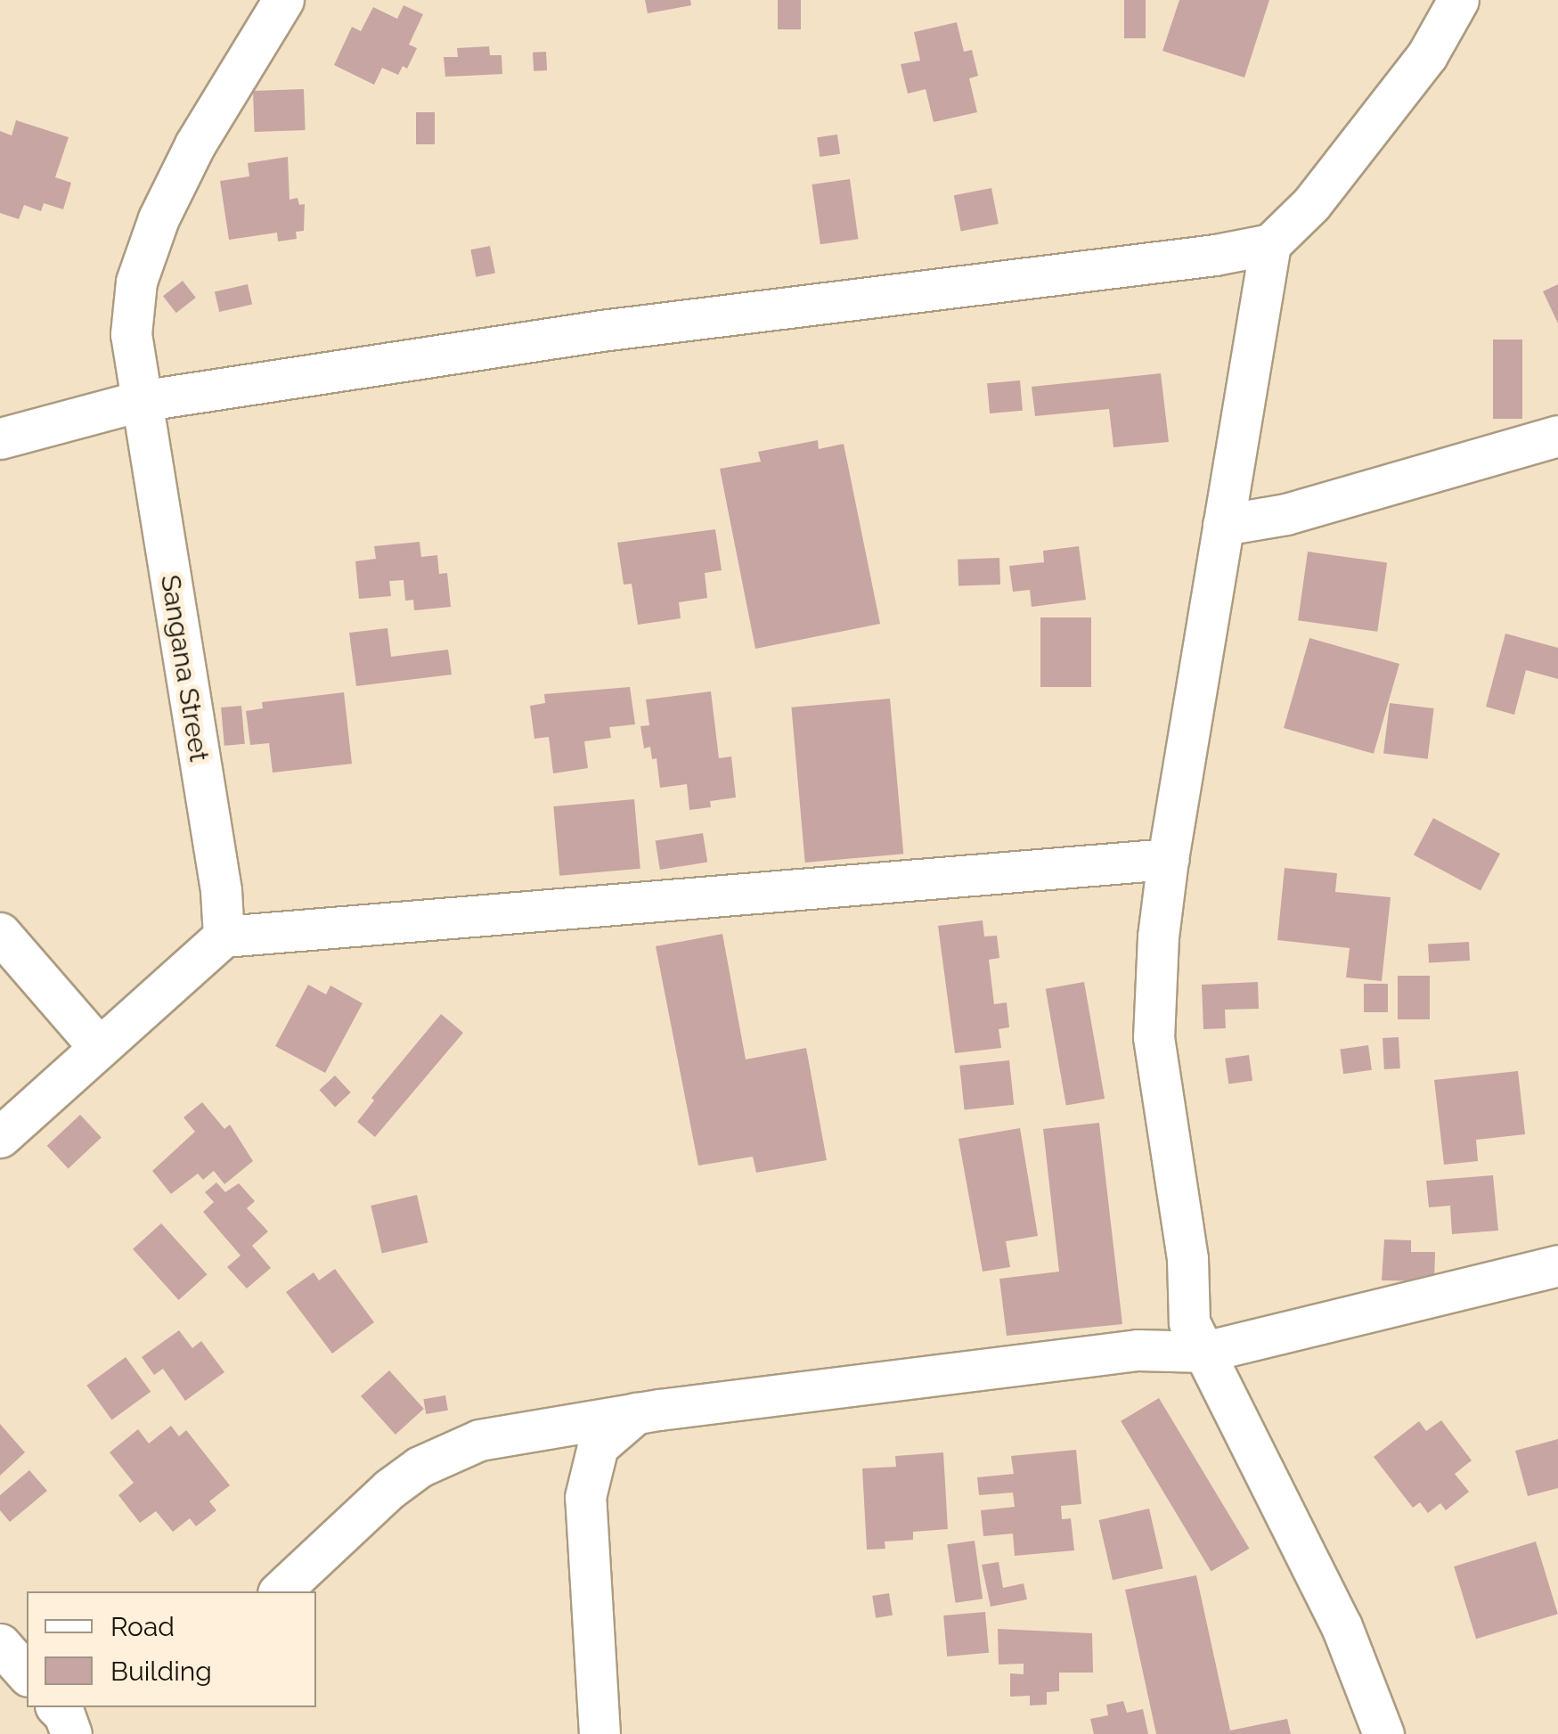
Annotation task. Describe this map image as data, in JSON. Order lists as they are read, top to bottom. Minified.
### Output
{"streets":{"street":["Sangana Street"]},"legend":["Road","Building"]}
